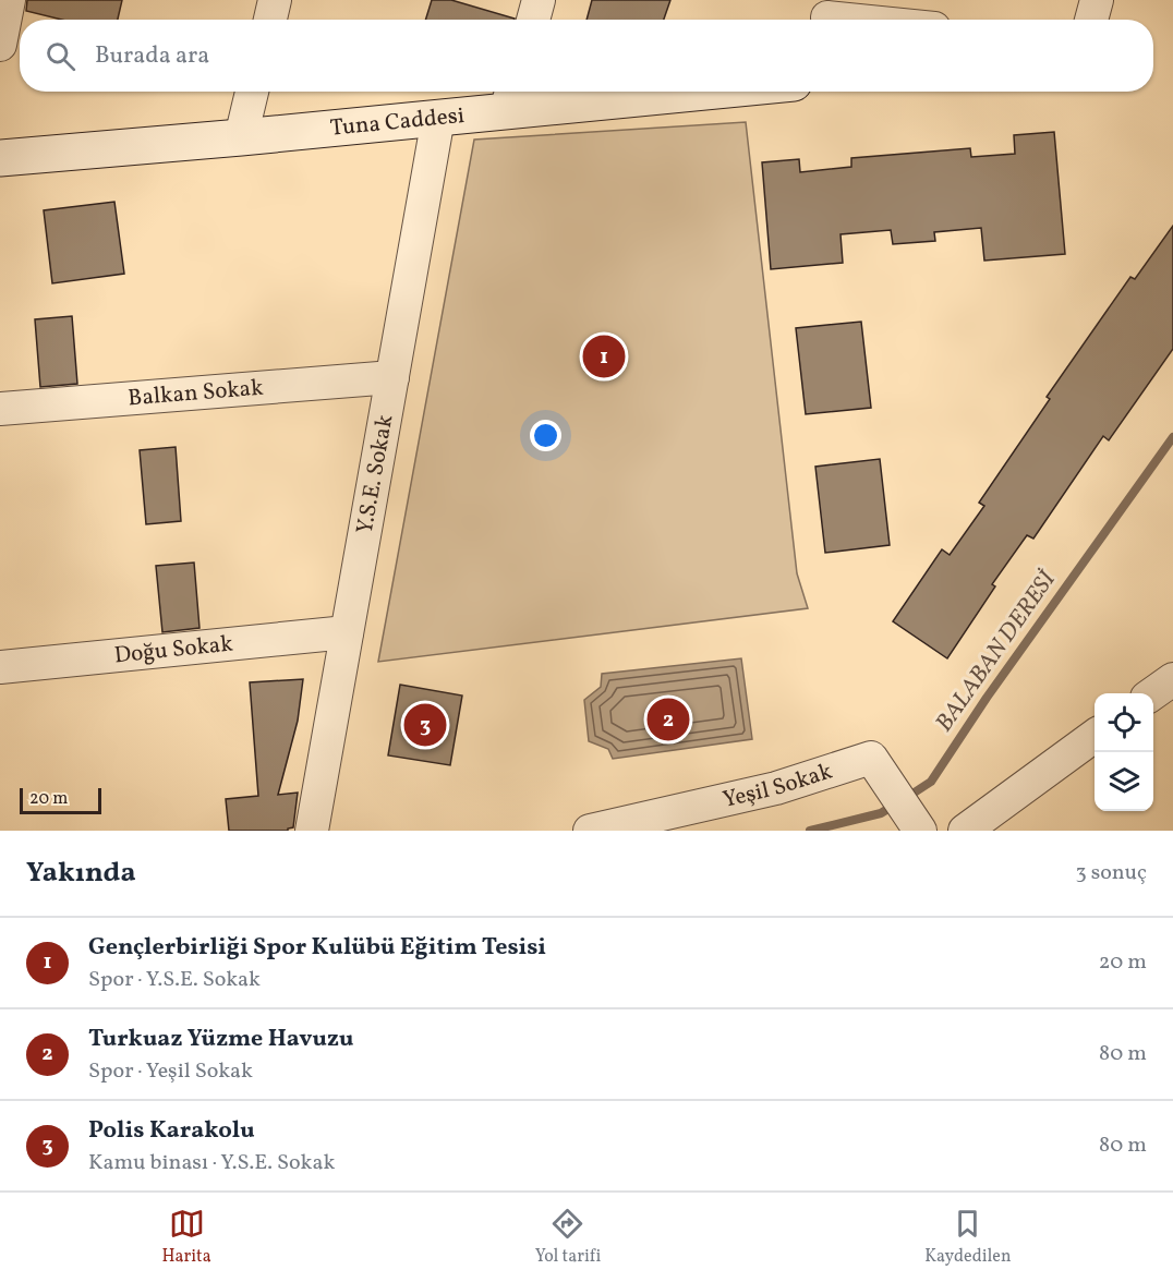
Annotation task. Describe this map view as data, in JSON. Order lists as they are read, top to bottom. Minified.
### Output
{"streets":{"street":["Tuna Caddesi","Balkan Sokak","Y.S.E. Sokak","Doğu Sokak","Yeşil Sokak"]},"crossings":[["Tuna Caddesi","Y.S.E. Sokak"],["Balkan Sokak","Y.S.E. Sokak"],["Y.S.E. Sokak","Doğu Sokak"]],"water":["BALABAN DERESİ"],"scale_bar":"20 m","page":{"search":"Burada ara","pins":["1","2","3"],"scale":"20 m","heading":["Yakında","3 sonuç"],"list":[{"mark":"1","name":"Gençlerbirliği Spor Kulübü Eğitim Tesisi","note":"Spor · Y.S.E. Sokak","value":"20 m"},{"mark":"2","name":"Turkuaz Yüzme Havuzu","note":"Spor · Yeşil Sokak","value":"80 m"},{"mark":"3","name":"Polis Karakolu","note":"Kamu binası · Y.S.E. Sokak","value":"80 m"}],"nav":["Harita","Yol tarifi","Kaydedilen"]}}
